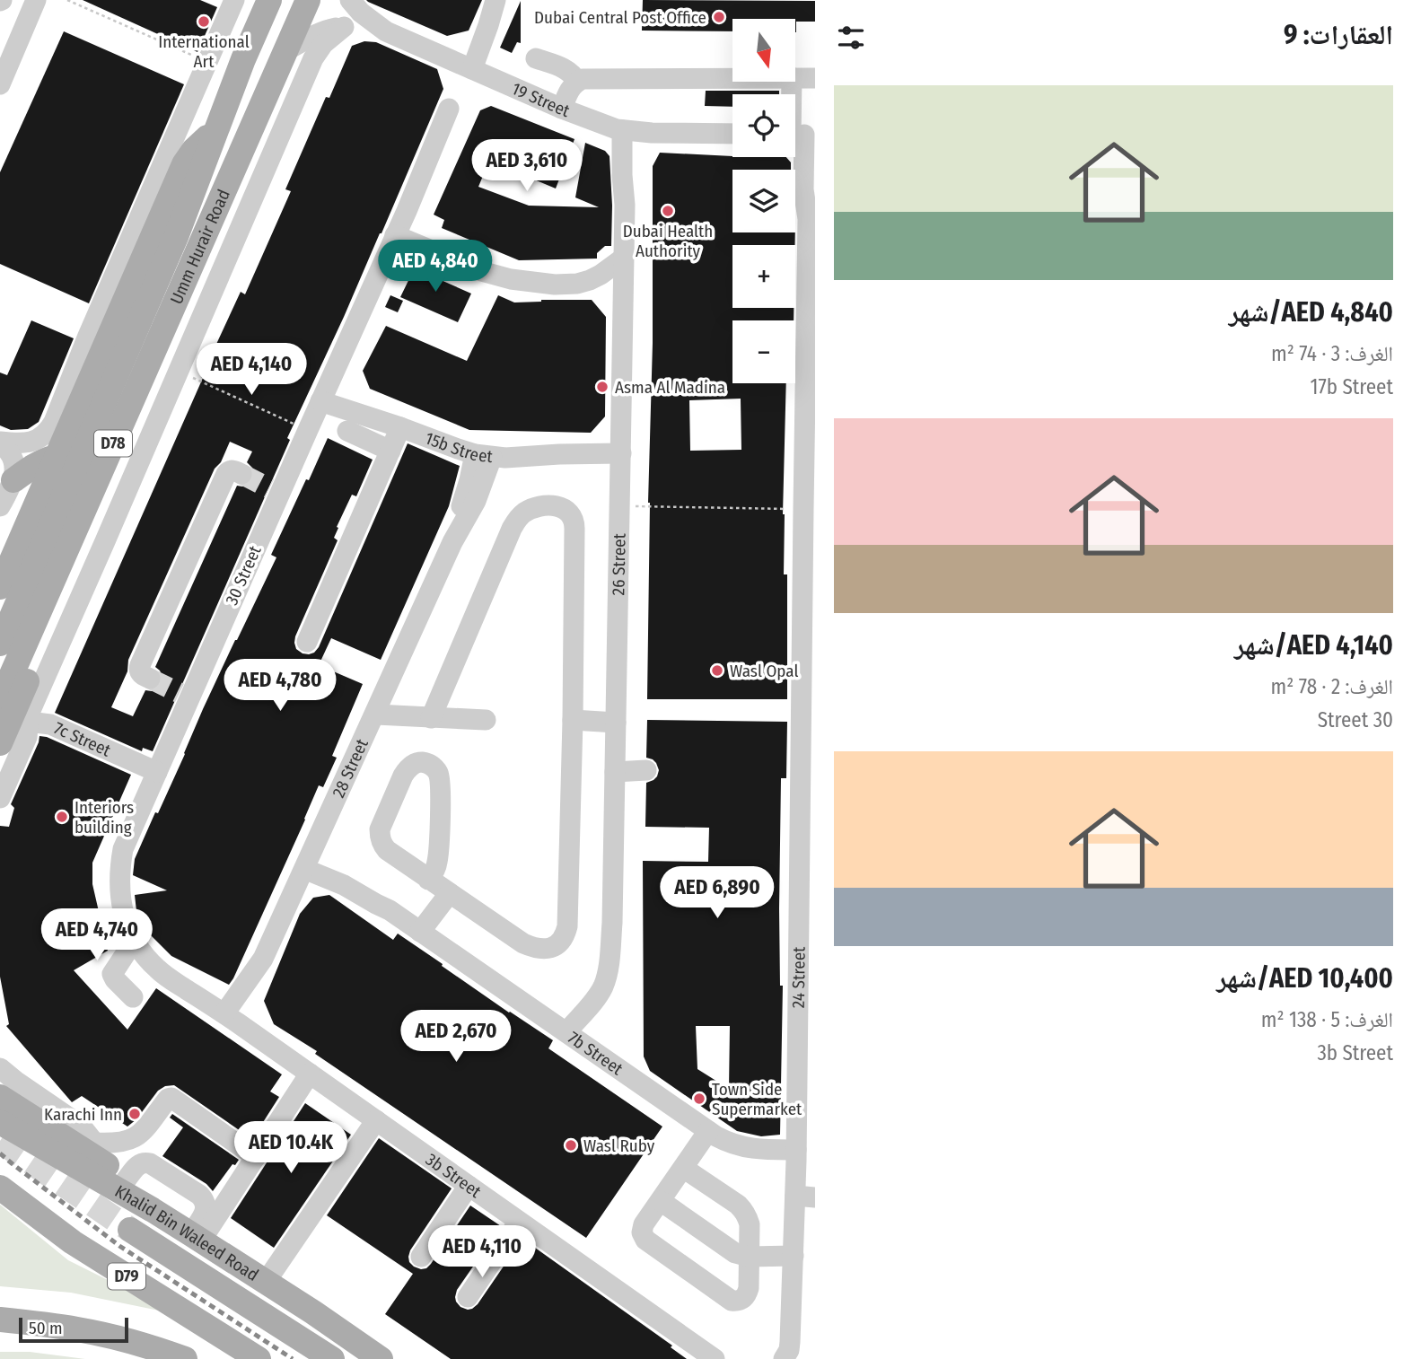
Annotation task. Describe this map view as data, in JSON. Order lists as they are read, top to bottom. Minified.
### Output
{"streets":{"main road":["Umm Hurair Road","D78","Khalid Bin Waleed Road","D79"],"street":["19 Street","15b Street","26 Street","30 Street","7c Street","28 Street","24 Street","7b Street","3b Street"]},"crossings":[["19 Street","Umm Hurair Road"],["19 Street","26 Street"],["15b Street","26 Street"],["15b Street","30 Street"],["15b Street","28 Street"],["26 Street","7b Street"],["30 Street","7c Street"],["30 Street","28 Street"],["30 Street","3b Street"],["28 Street","7b Street"],["28 Street","3b Street"],["24 Street","7b Street"]],"places":["Dubai Central Post Office","International Art","Dubai Health Authority","Asma Al Madina","Wasl Opal","Interiors building","Town Side Supermarket","Karachi Inn","Wasl Ruby"],"scale_bar":"50 m","north":"bottom","page":{"heading":"العقارات: 9","map_buttons":["+","−"],"list":[{"name":"AED 4,840/شهر","note":"الغرف: 3 · 74 m² · 17b Street"},{"name":"AED 4,140/شهر","note":"الغرف: 2 · 78 m² · 30 Street"},{"name":"AED 10,400/شهر","note":"الغرف: 5 · 138 m² · 3b Street"}],"price":["AED 3,610","AED 4,840","AED 4,140","AED 4,780","AED 6,890","AED 4,740","AED 2,670","AED 10.4K","AED 4,110"],"scale":"50 m"}}
